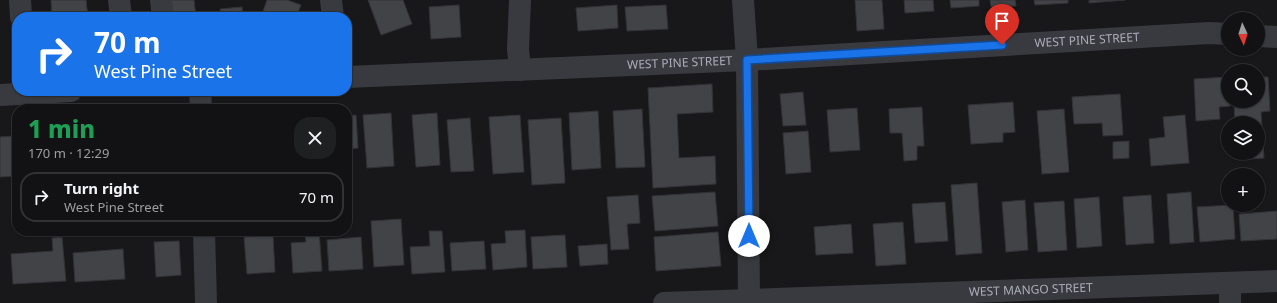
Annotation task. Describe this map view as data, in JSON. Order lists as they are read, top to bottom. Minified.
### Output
{"streets":{"street":["WEST PINE STREET","WEST MANGO STREET"]},"north":"bottom","page":{"map_buttons":"+","turn":["70 m","West Pine Street"],"heading":["1 min","170 m · 12:29"],"list":[{"name":"Turn right","note":"West Pine Street","value":"70 m"}]}}
